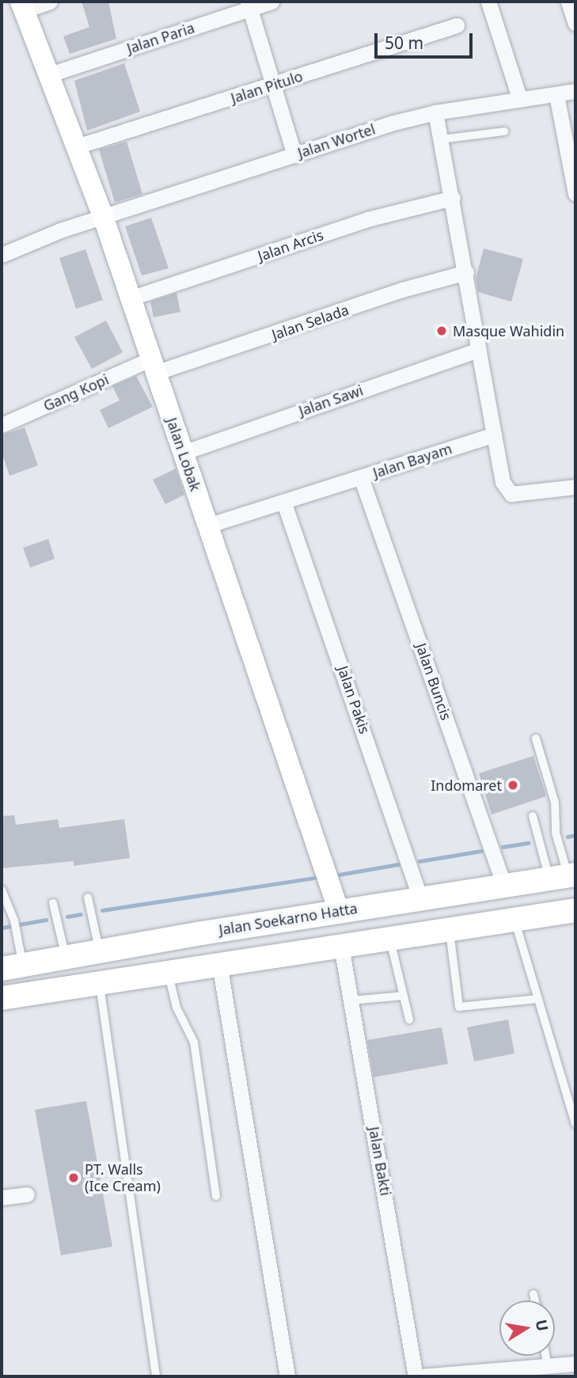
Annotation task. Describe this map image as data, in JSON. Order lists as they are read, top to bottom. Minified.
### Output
{"streets":{"main road":["Jalan Lobak","Jalan Soekarno Hatta"],"street":["Jalan Paria","Jalan Pitulo","Jalan Wortel","Jalan Arcis","Jalan Selada","Gang Kopi","Jalan Sawi","Jalan Bayam","Jalan Buncis","Jalan Pakis","Jalan Bakti"]},"crossings":[["Jalan Paria","Jalan Lobak"],["Jalan Pitulo","Jalan Lobak"],["Jalan Wortel","Jalan Lobak"],["Jalan Arcis","Jalan Lobak"],["Jalan Selada","Gang Kopi"],["Jalan Selada","Jalan Lobak"],["Gang Kopi","Jalan Lobak"],["Jalan Sawi","Jalan Lobak"],["Jalan Lobak","Jalan Bayam"],["Jalan Lobak","Jalan Soekarno Hatta"],["Jalan Bayam","Jalan Buncis"],["Jalan Bayam","Jalan Pakis"],["Jalan Buncis","Jalan Soekarno Hatta"],["Jalan Pakis","Jalan Soekarno Hatta"]],"places":["Masque Wahidin","Indomaret","PT. Walls (Ice Cream)"],"scale_bar":"50 m","north":"right"}
